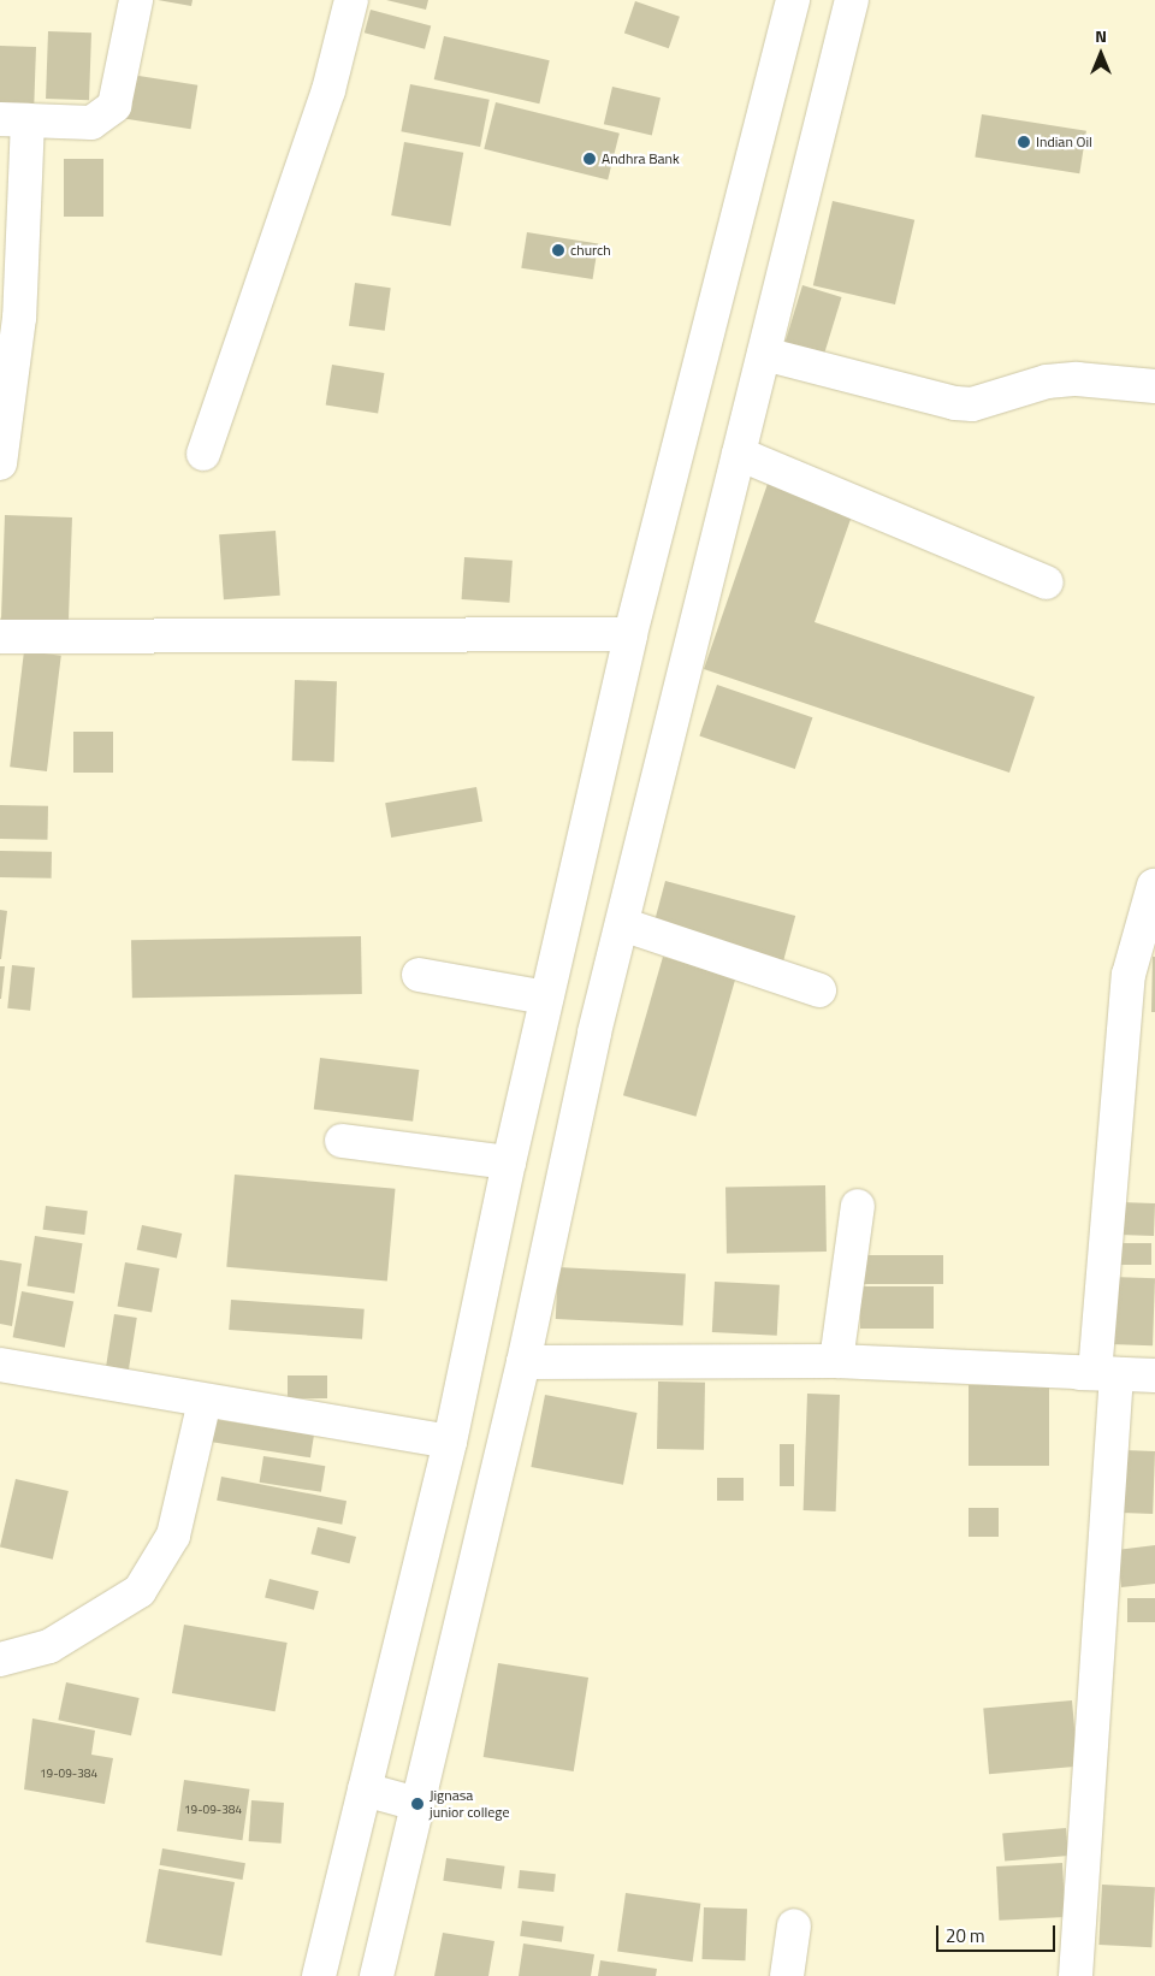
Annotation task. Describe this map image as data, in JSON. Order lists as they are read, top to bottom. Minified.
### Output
{"places":["Indian Oil","Andhra Bank","church","Jignasa junior college"],"house_numbers":["19-09-384","19-09-384"],"scale_bar":"20 m","north":"top"}
